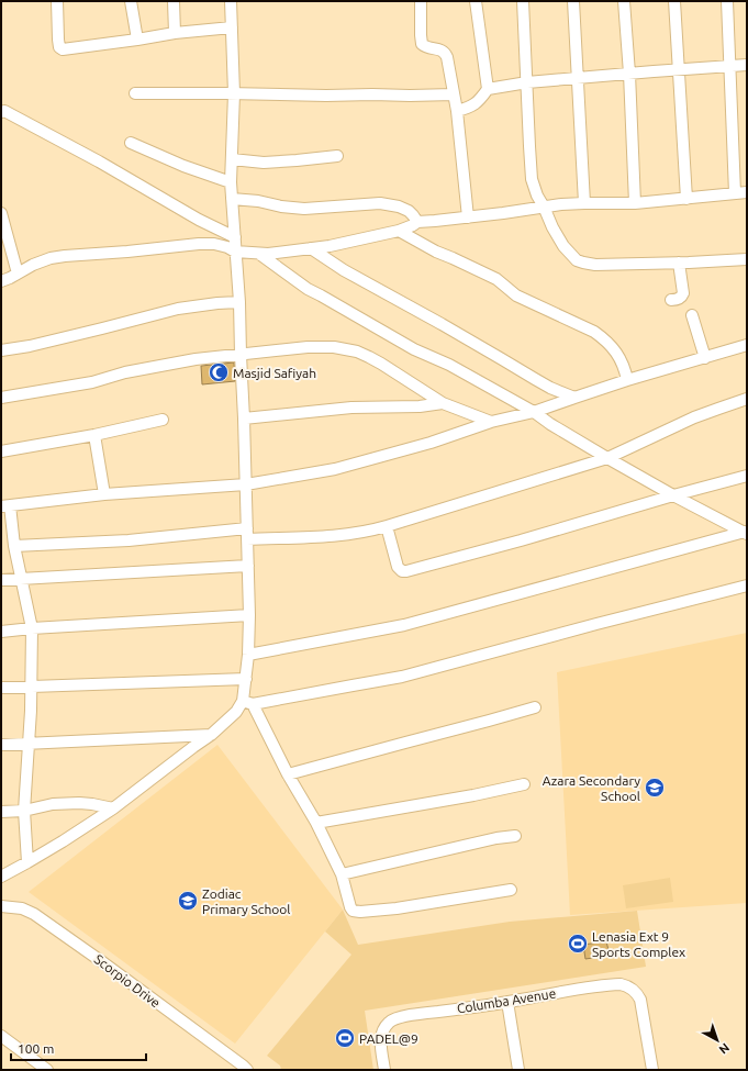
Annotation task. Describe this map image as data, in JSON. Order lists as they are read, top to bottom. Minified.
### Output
{"streets":{"street":["Scorpio Drive","Columba Avenue"]},"places":{"mosque":["Masjid Safiyah"],"school or university":["Azara Secondary School","Zodiac Primary School"],"sports":["Lenasia Ext 9 Sports Complex","PADEL@9"]},"scale_bar":"100 m","north":"bottom right"}
